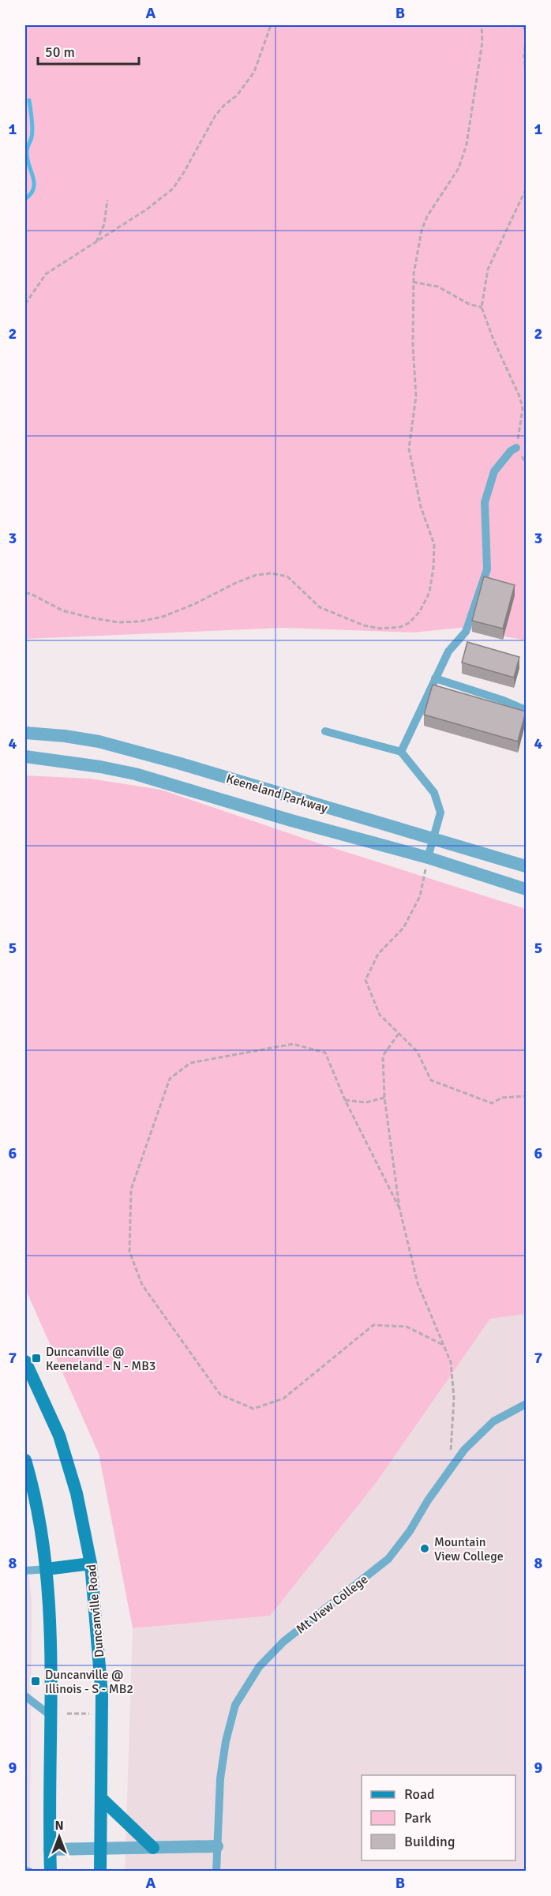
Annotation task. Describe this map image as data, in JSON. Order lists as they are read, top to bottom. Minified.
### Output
{"streets":{"main road":["Duncanville Road"],"street":["Keeneland Parkway"],"lane":["Mt View College"]},"places":{"transit":["Duncanville @ Keeneland - N - MB3","Duncanville @ Illinois - S - MB2"],"other":["Mountain View College"]},"legend":["Road","Park","Building"],"scale_bar":"50 m","north":"top","grid":{"columns":["A","B"],"rows":["1","2","3","4","5","6","7","8","9"]}}
